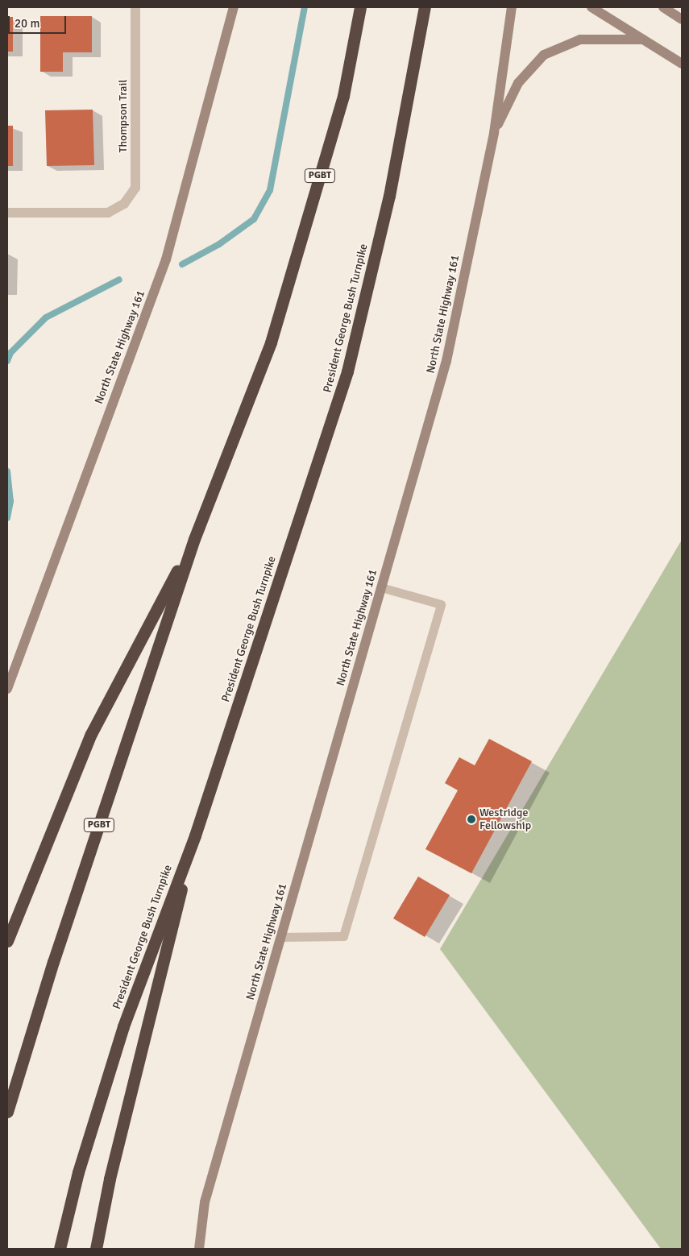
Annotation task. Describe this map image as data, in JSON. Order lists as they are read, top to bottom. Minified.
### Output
{"streets":{"highway":["PGBT","President George Bush Turnpike"],"main road":["North State Highway 161"],"street":["Thompson Trail"]},"places":["Westridge Fellowship"],"scale_bar":"20 m"}
